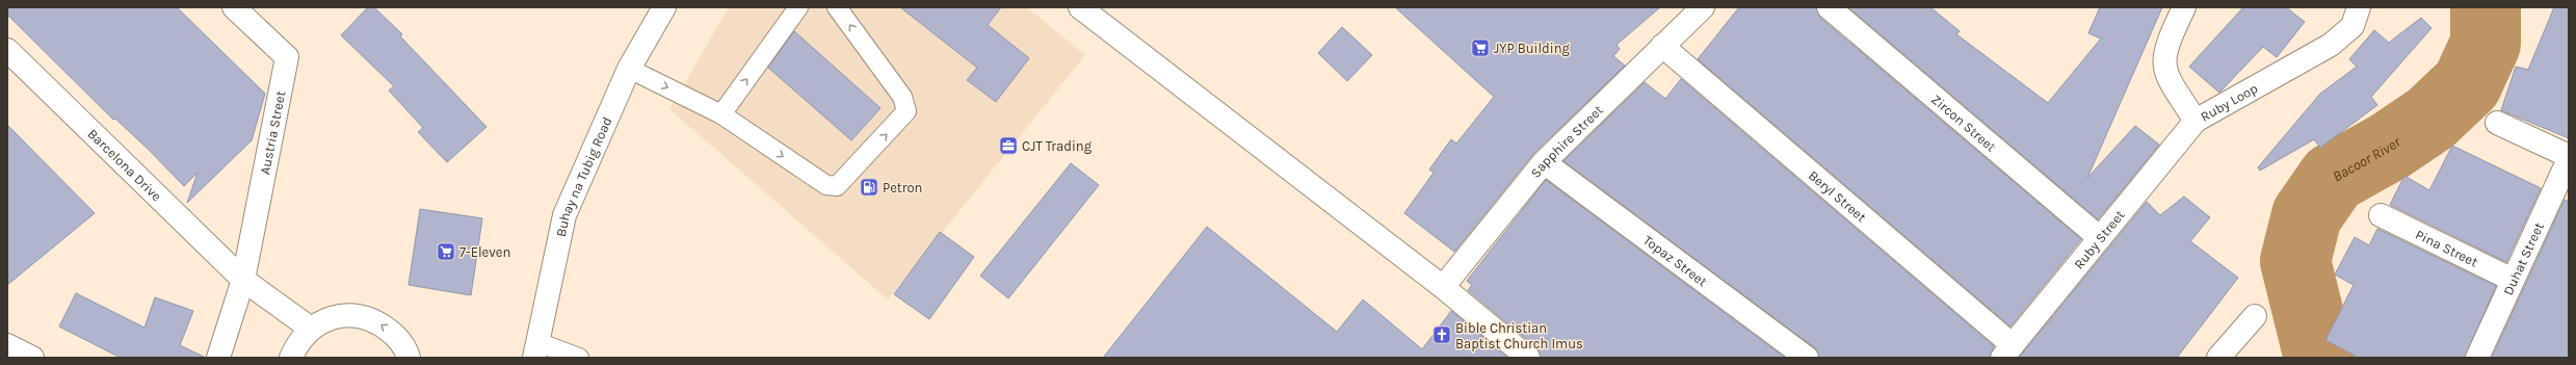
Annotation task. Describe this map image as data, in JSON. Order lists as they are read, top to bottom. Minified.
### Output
{"streets":{"street":["Ruby Loop","Zircon Street","Austria Street","Sapphire Street","Barcelona Drive","Buhay na Tubig Road","Beryl Street","Ruby Street","Pina Street","Duhat Street","Topaz Street"]},"crossings":[["Ruby Loop","Ruby Street"],["Zircon Street","Ruby Street"],["Austria Street","Barcelona Drive"],["Sapphire Street","Beryl Street"],["Sapphire Street","Topaz Street"],["Beryl Street","Ruby Street"],["Pina Street","Duhat Street"]],"water":["Bacoor River"],"places":{"supermarket":["JYP Building","7-Eleven"],"office":["CJT Trading"],"fuel station":["Petron"],"church":["Bible Christian Baptist Church Imus"]}}
